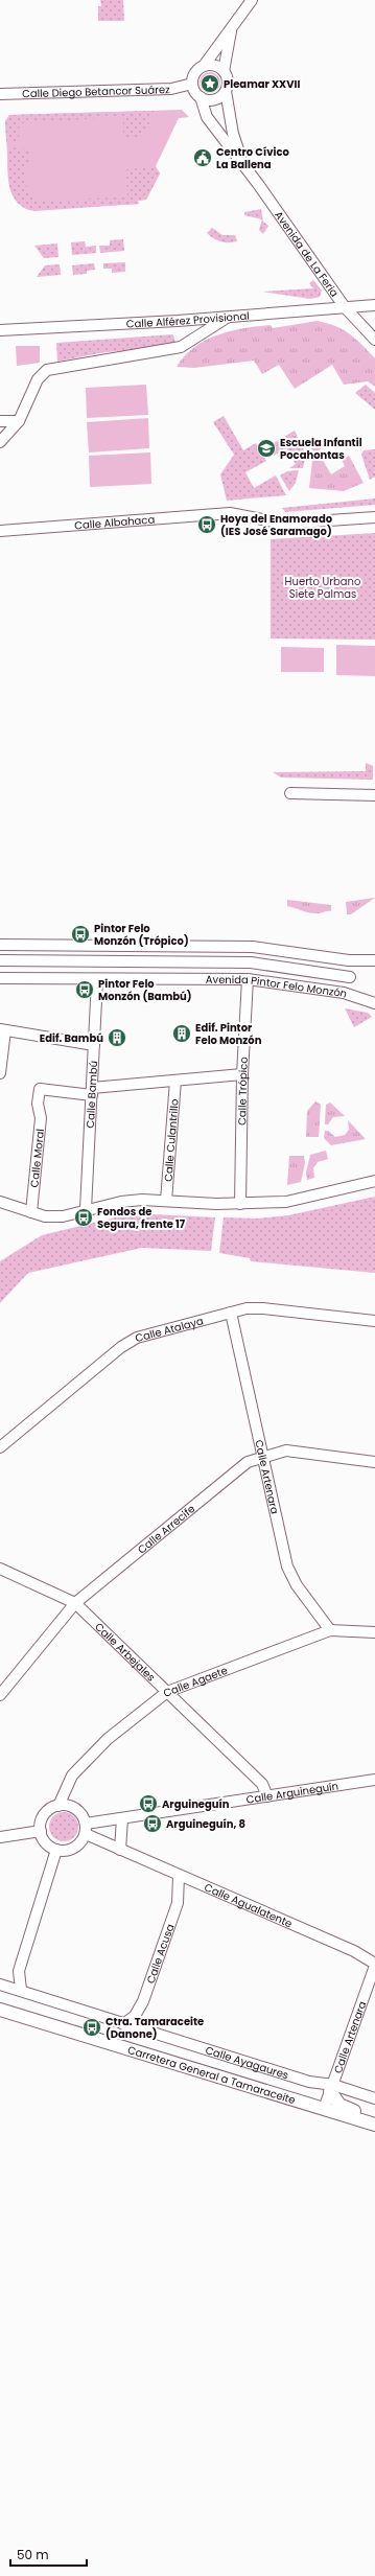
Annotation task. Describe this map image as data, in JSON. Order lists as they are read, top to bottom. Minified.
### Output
{"streets":{"main road":["Carretera General a Tamaraceite"],"street":["Calle Diego Betancor Suárez","Avenida de La Feria","Calle Alférez Provisional","Calle Albahaca","Avenida Pintor Felo Monzón","Calle Trópico","Calle Bambú","Calle Culantrillo","Calle Moral","Calle Atalaya","Calle Artenara","Calle Arrecife","Calle Arbejales","Calle Agaete","Calle Arguineguín","Calle Agualatente","Calle Acusa","Calle Ayagaures"]},"crossings":[["Calle Diego Betancor Suárez","Avenida de La Feria"],["Avenida de La Feria","Calle Alférez Provisional"],["Avenida Pintor Felo Monzón","Calle Trópico"],["Avenida Pintor Felo Monzón","Calle Bambú"],["Calle Bambú","Calle Moral"],["Calle Atalaya","Calle Artenara"],["Calle Artenara","Calle Arrecife"],["Calle Artenara","Calle Agaete"],["Calle Artenara","Calle Agualatente"],["Calle Artenara","Calle Ayagaures"],["Calle Artenara","Carretera General a Tamaraceite"],["Calle Arrecife","Calle Arbejales"],["Calle Arbejales","Calle Agaete"],["Calle Arbejales","Calle Arguineguín"],["Calle Agaete","Calle Arguineguín"],["Calle Agaete","Calle Agualatente"],["Calle Arguineguín","Calle Agualatente"],["Calle Agualatente","Calle Acusa"],["Calle Acusa","Calle Ayagaures"]],"parks":["Huerto Urbano Siete Palmas"],"places":{"place":["Pleamar XXVII"],"public building":["Centro Cívico La Ballena"],"school or university":["Escuela Infantil Pocahontas"],"bus stop":["Hoya del Enamorado (IES José Saramago)","Pintor Felo Monzón (Trópico)","Pintor Felo Monzón (Bambú)","Fondos de Segura, frente 17","Arguineguín","Arguineguín, 8","Ctra. Tamaraceite (Danone)"],"building":["Edif. Pintor Felo Monzón","Edif. Bambú"]},"scale_bar":"50 m"}
